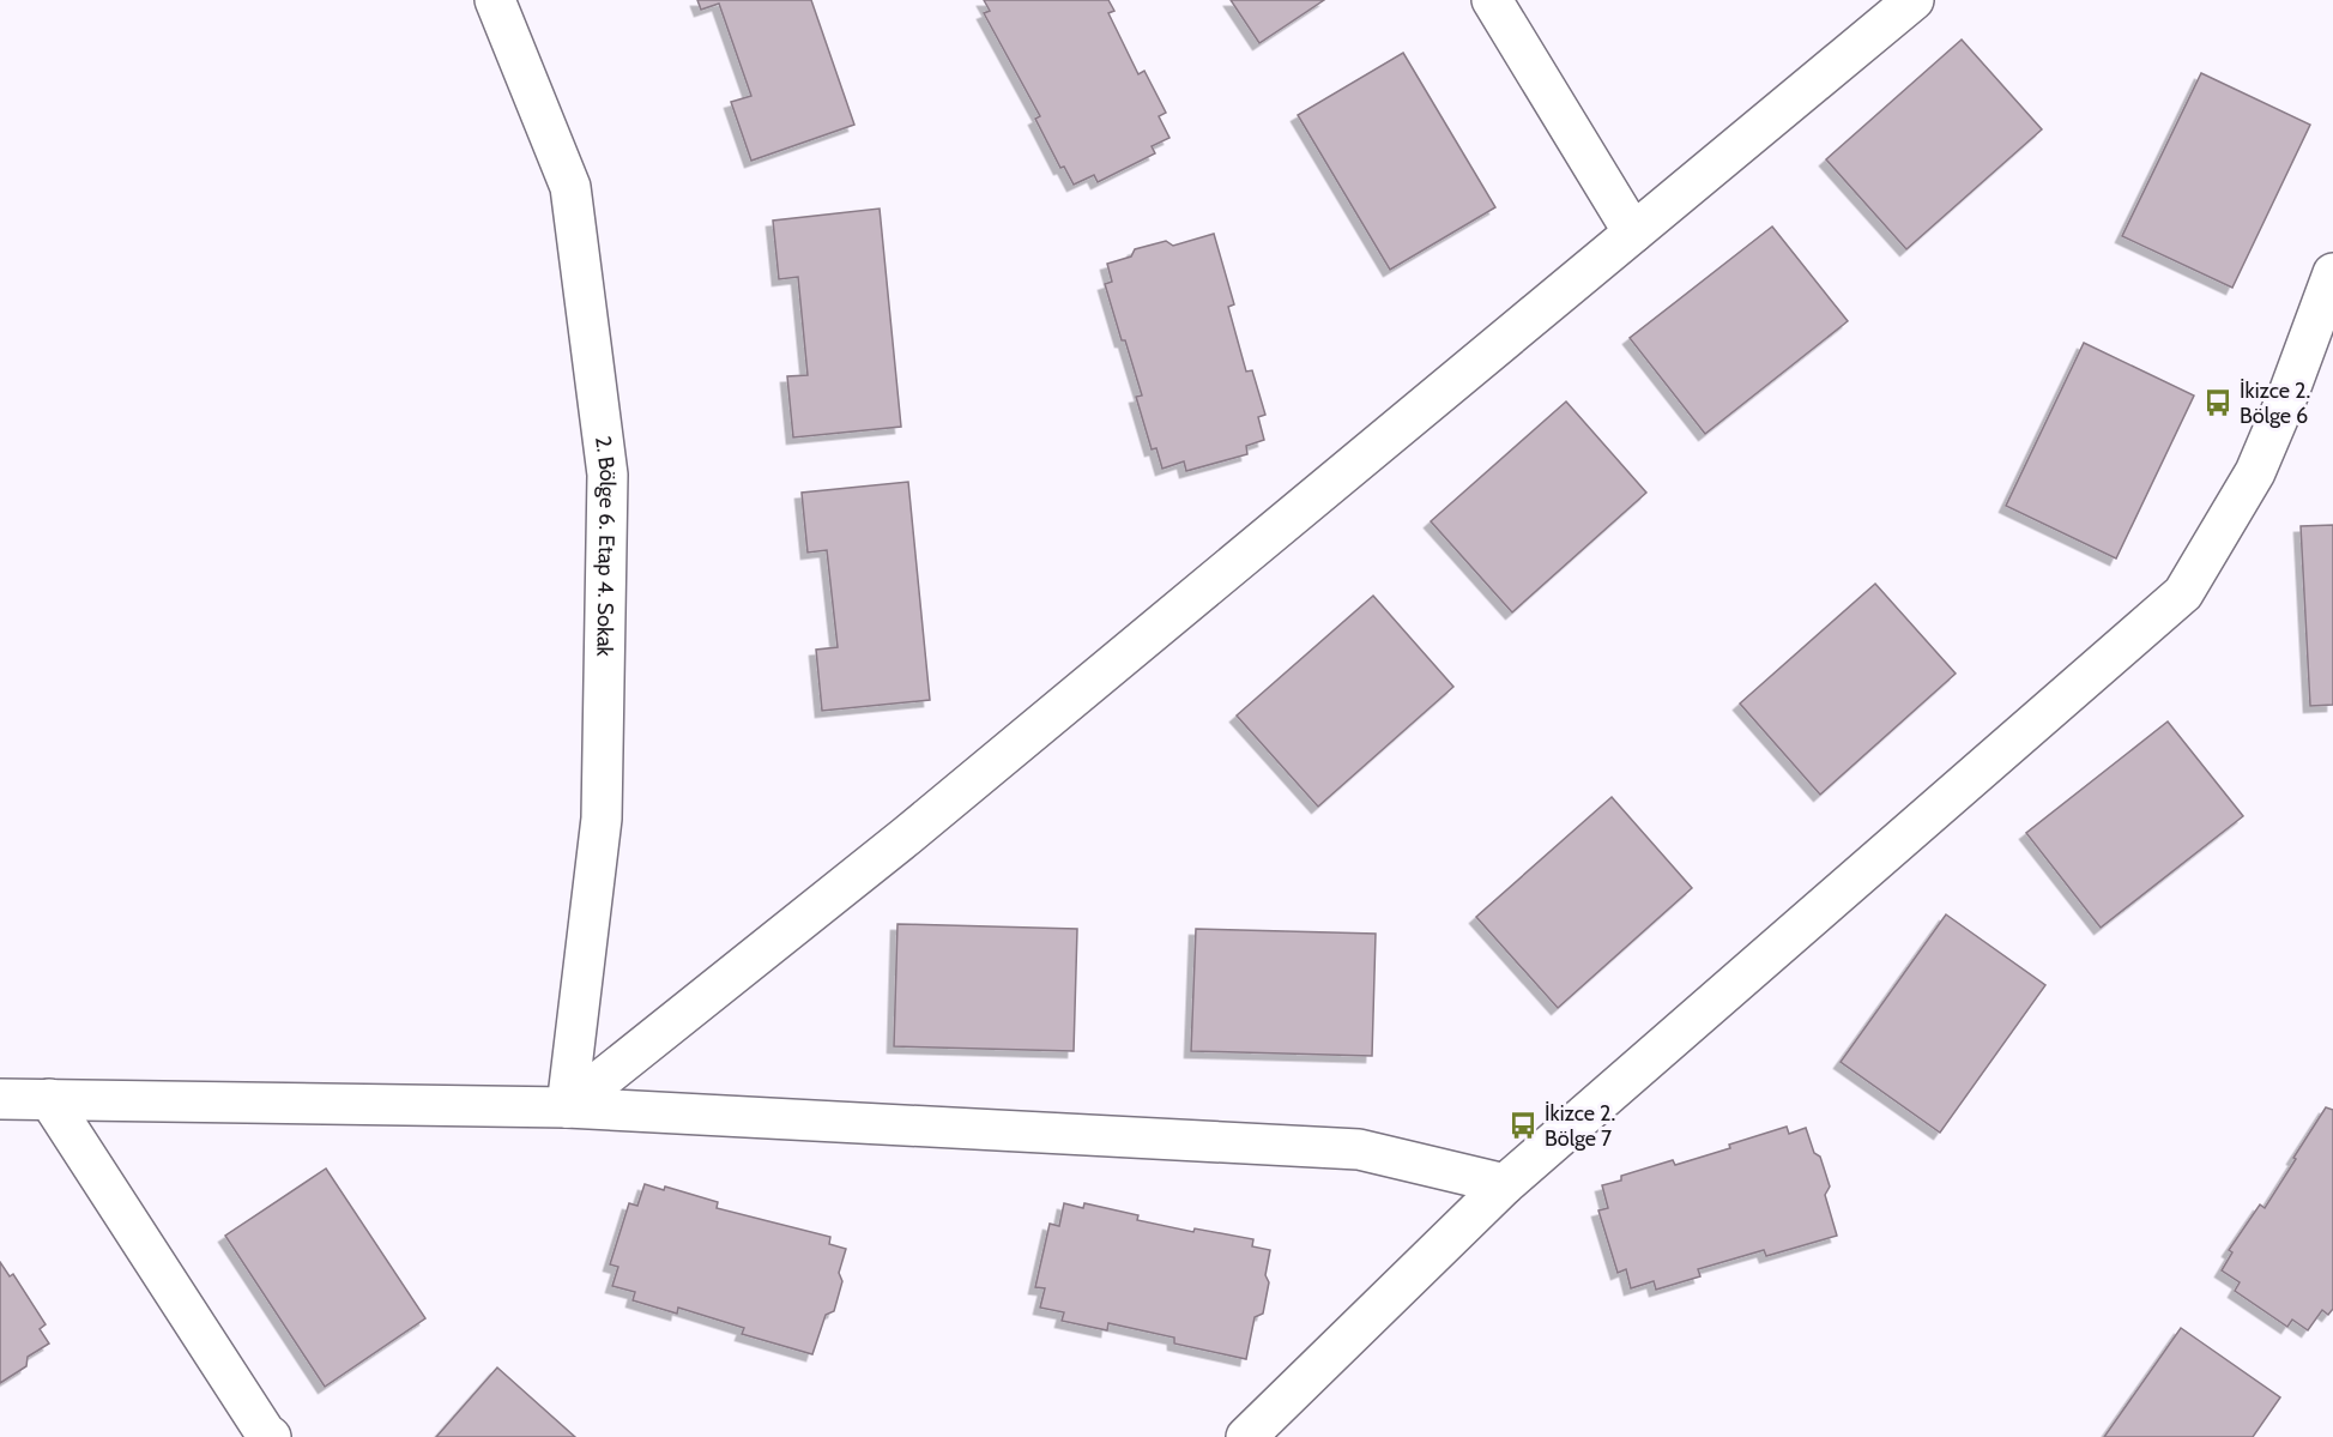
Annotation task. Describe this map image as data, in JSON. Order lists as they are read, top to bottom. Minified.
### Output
{"streets":{"street":["2. Bölge 6. Etap 4. Sokak"]},"places":{"bus stop":["İkizce 2. Bölge 6","İkizce 2. Bölge 7"]}}
